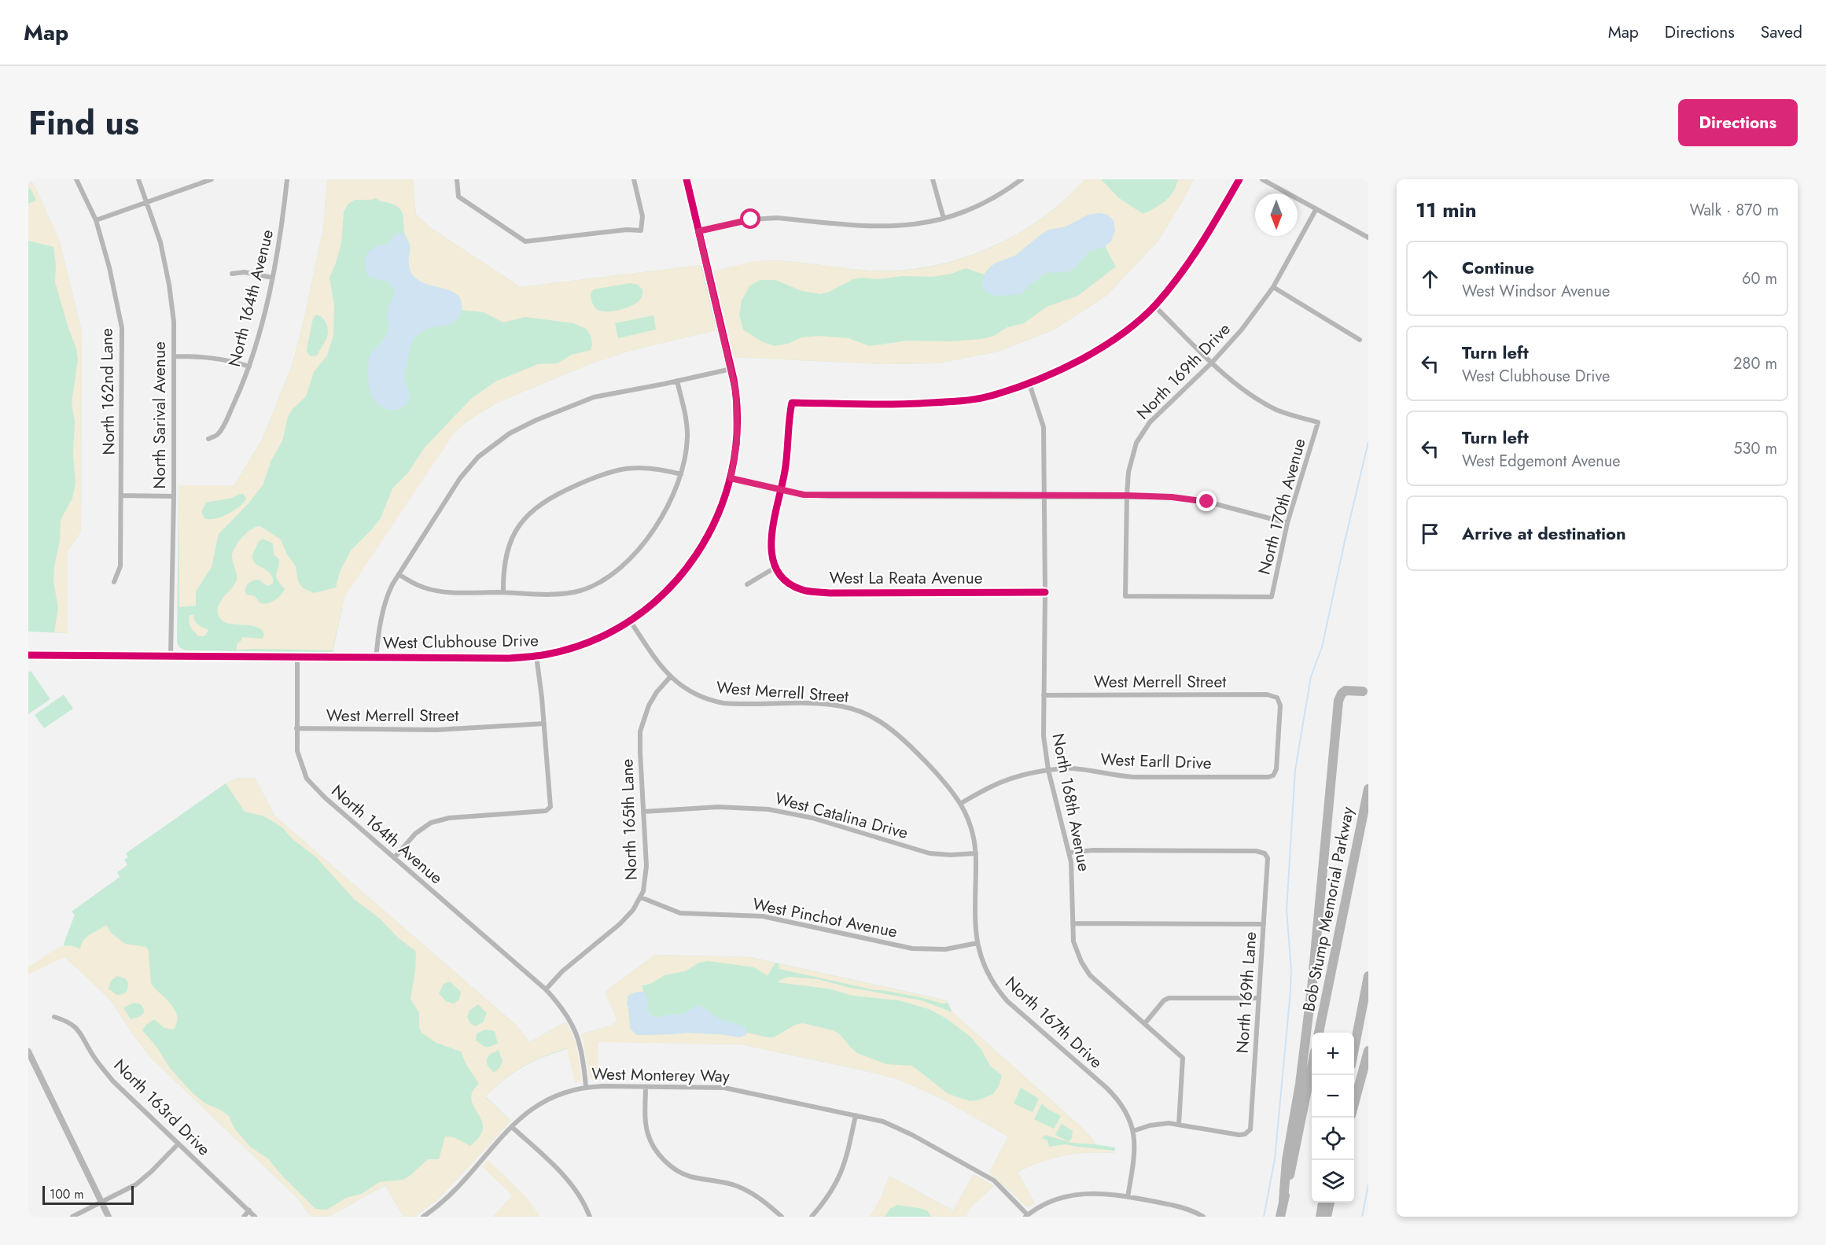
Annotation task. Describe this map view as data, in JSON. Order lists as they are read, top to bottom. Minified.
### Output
{"streets":{"highway":["Bob Stump Memorial Parkway"],"street":["North 164th Avenue","North 169th Drive","North 162nd Lane","North Sarival Avenue","North 170th Avenue","West La Reata Avenue","West Clubhouse Drive","West Merrell Street","West Earll Drive","North 168th Avenue","West Catalina Drive","North 165th Lane","West Pinchot Avenue","North 169th Lane","North 167th Drive","West Monterey Way","North 163rd Drive"]},"crossings":[["North 164th Avenue","West Clubhouse Drive"],["North 164th Avenue","West Merrell Street"],["North 164th Avenue","North 165th Lane"],["North 169th Drive","North 170th Avenue"],["North Sarival Avenue","West Clubhouse Drive"],["West La Reata Avenue","North 168th Avenue"],["West Clubhouse Drive","West Merrell Street"],["West Merrell Street","West Earll Drive"],["West Merrell Street","North 168th Avenue"],["West Merrell Street","North 165th Lane"],["West Merrell Street","North 167th Drive"],["West Earll Drive","North 168th Avenue"],["West Earll Drive","North 167th Drive"],["North 168th Avenue","North 169th Lane"],["West Catalina Drive","North 165th Lane"],["West Catalina Drive","North 167th Drive"],["North 165th Lane","West Pinchot Avenue"],["West Pinchot Avenue","North 167th Drive"]],"scale_bar":"100 m","north":"bottom","page":{"header":"Map","nav":["Map","Directions","Saved"],"title":"Find us","buttons":"Directions","heading":["11 min","Walk · 870 m"],"list":[["Continue","West Windsor Avenue","60 m"],["Turn left","West Clubhouse Drive","280 m"],["Turn left","West Edgemont Avenue","530 m"],"Arrive at destination"],"map_buttons":["+","−"],"scale":"100 m"}}
